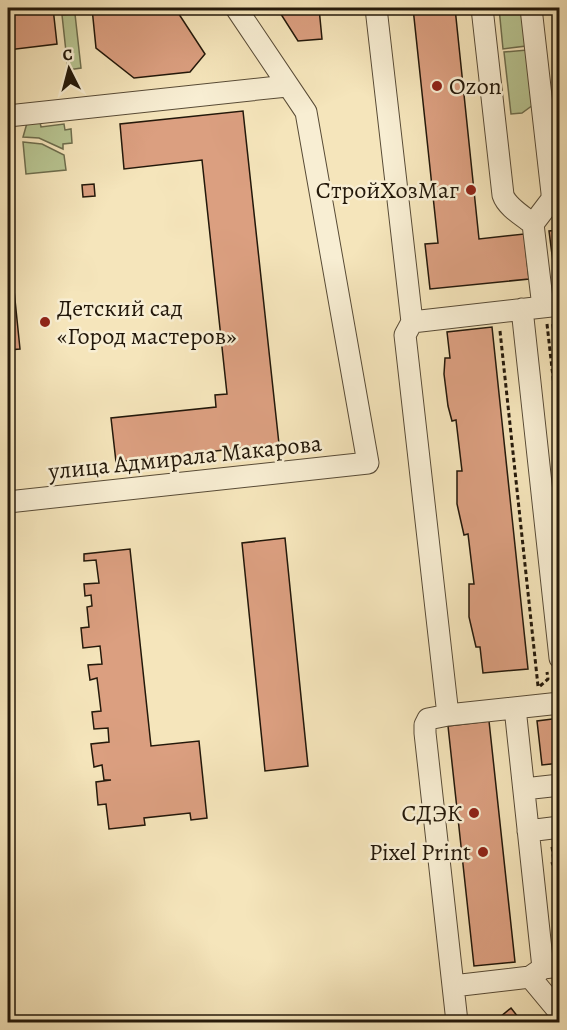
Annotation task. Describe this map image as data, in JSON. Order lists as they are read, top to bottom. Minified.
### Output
{"streets":{"street":["улица Адмирала Макарова"]},"places":["Ozon","СтройХозМаг","Детский сад «Город мастеров»","СДЭК","Pixel Print"],"north":"top"}
